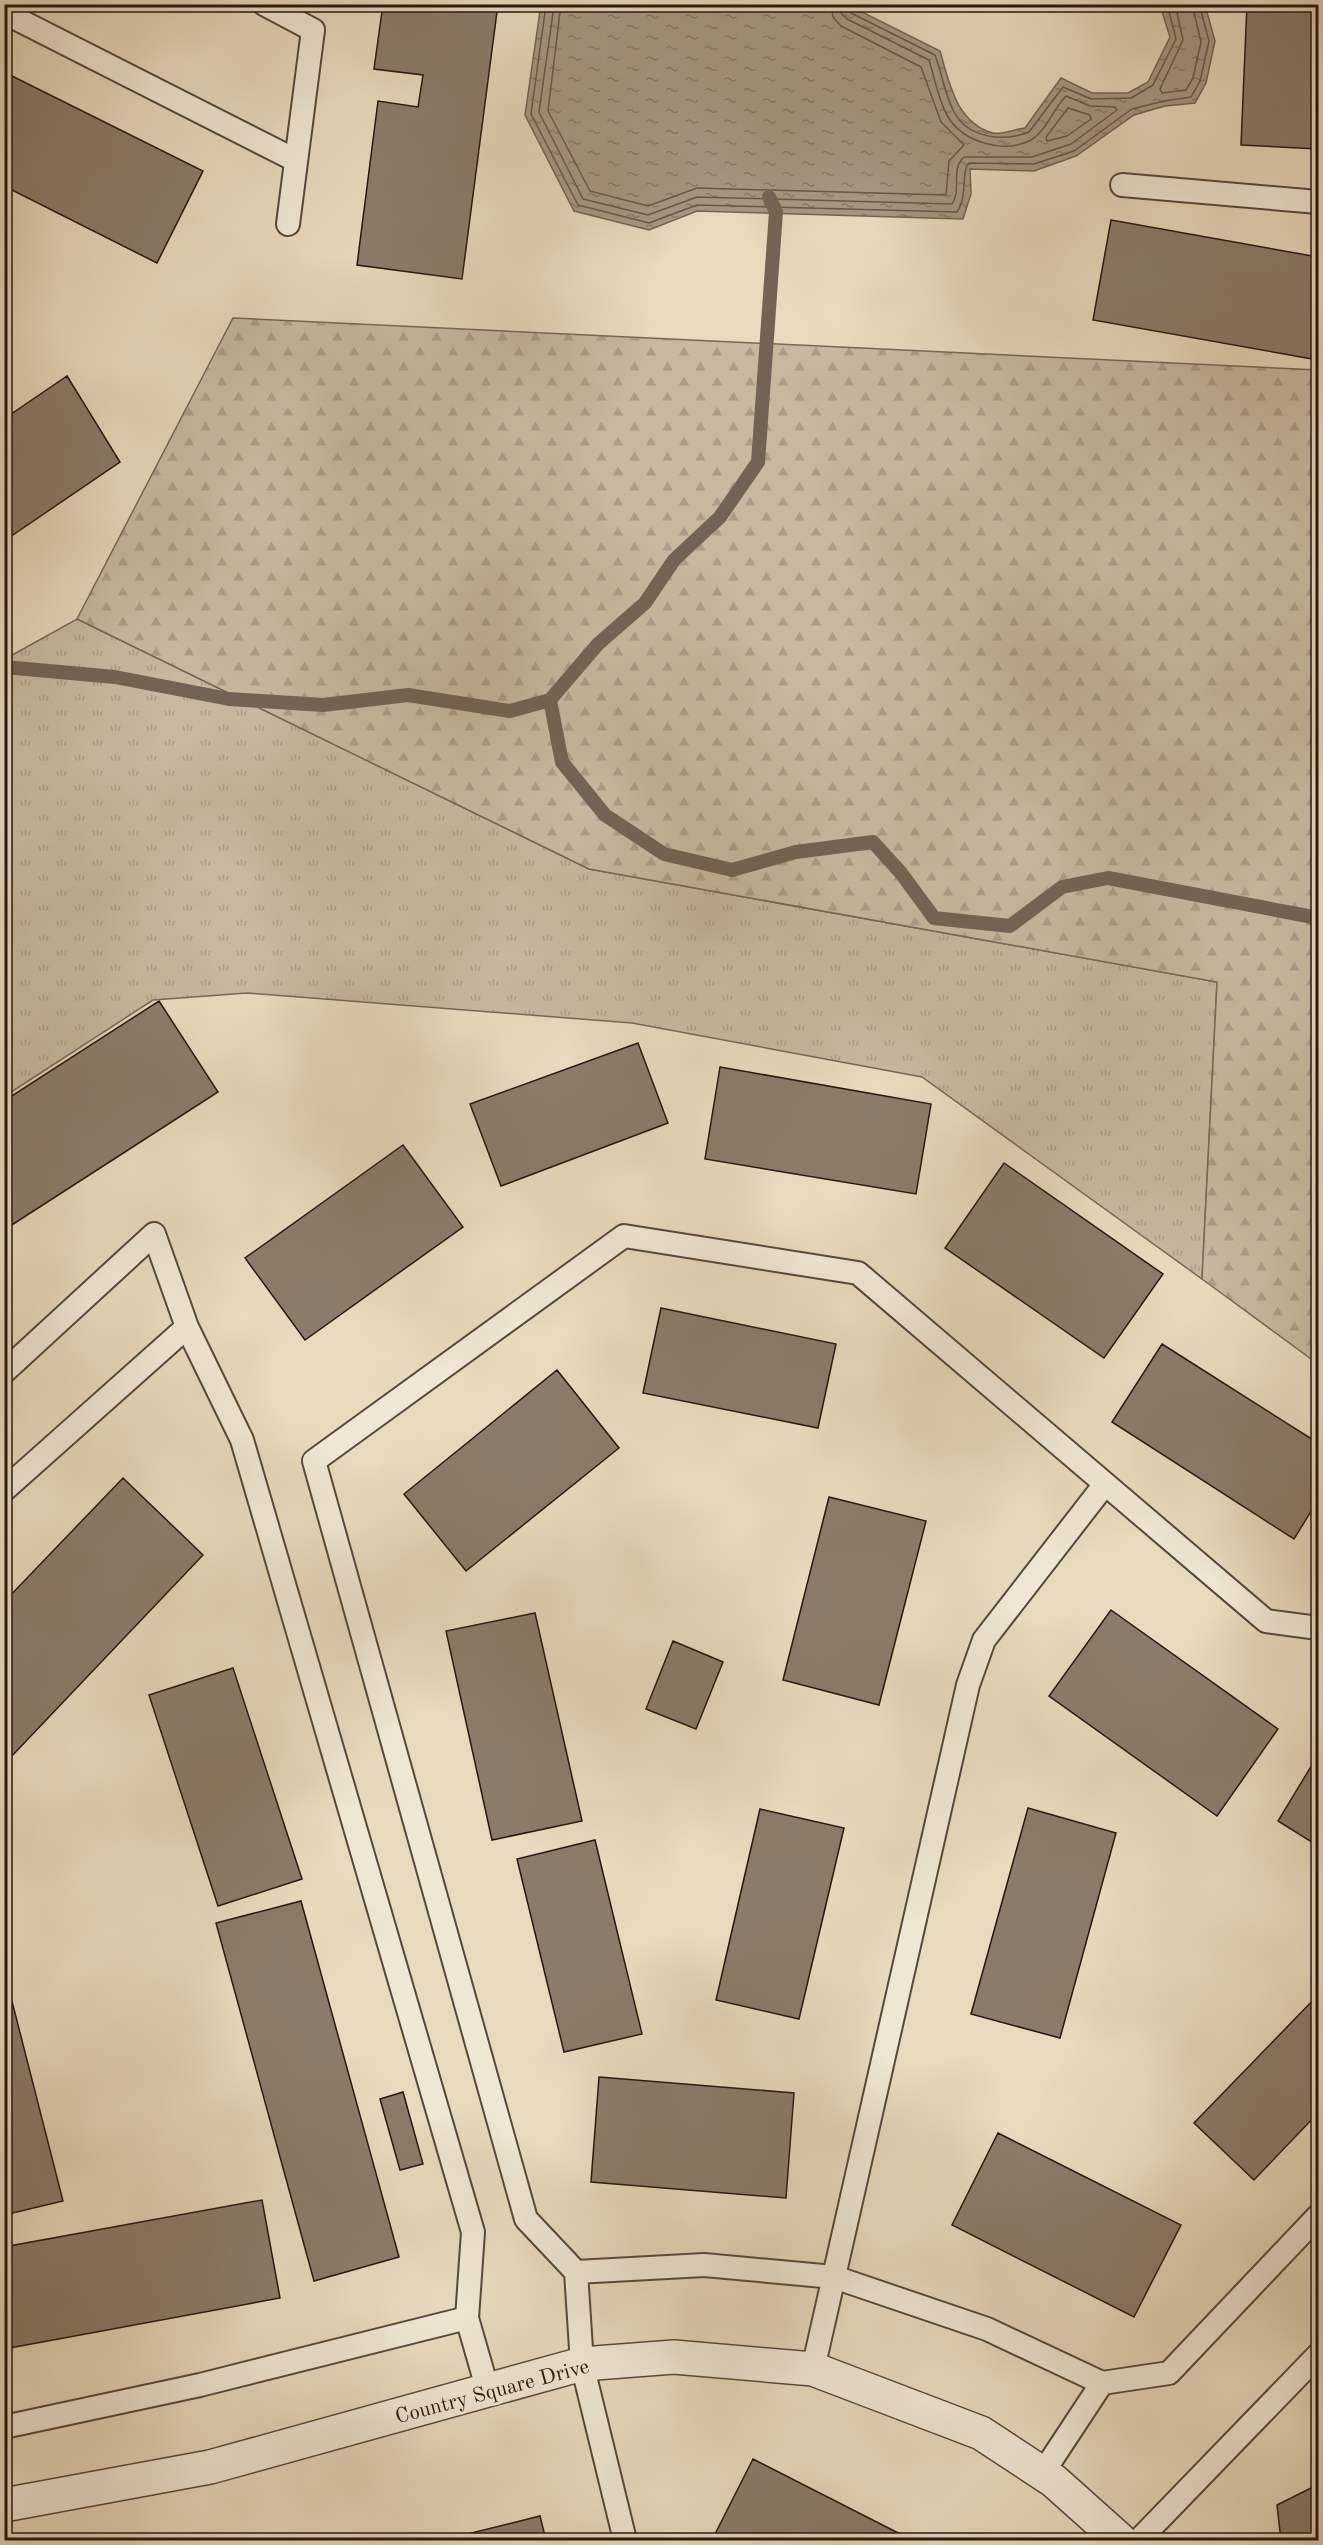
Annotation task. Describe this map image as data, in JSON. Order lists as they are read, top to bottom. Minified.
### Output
{"streets":{"street":["Country Square Drive"]}}
